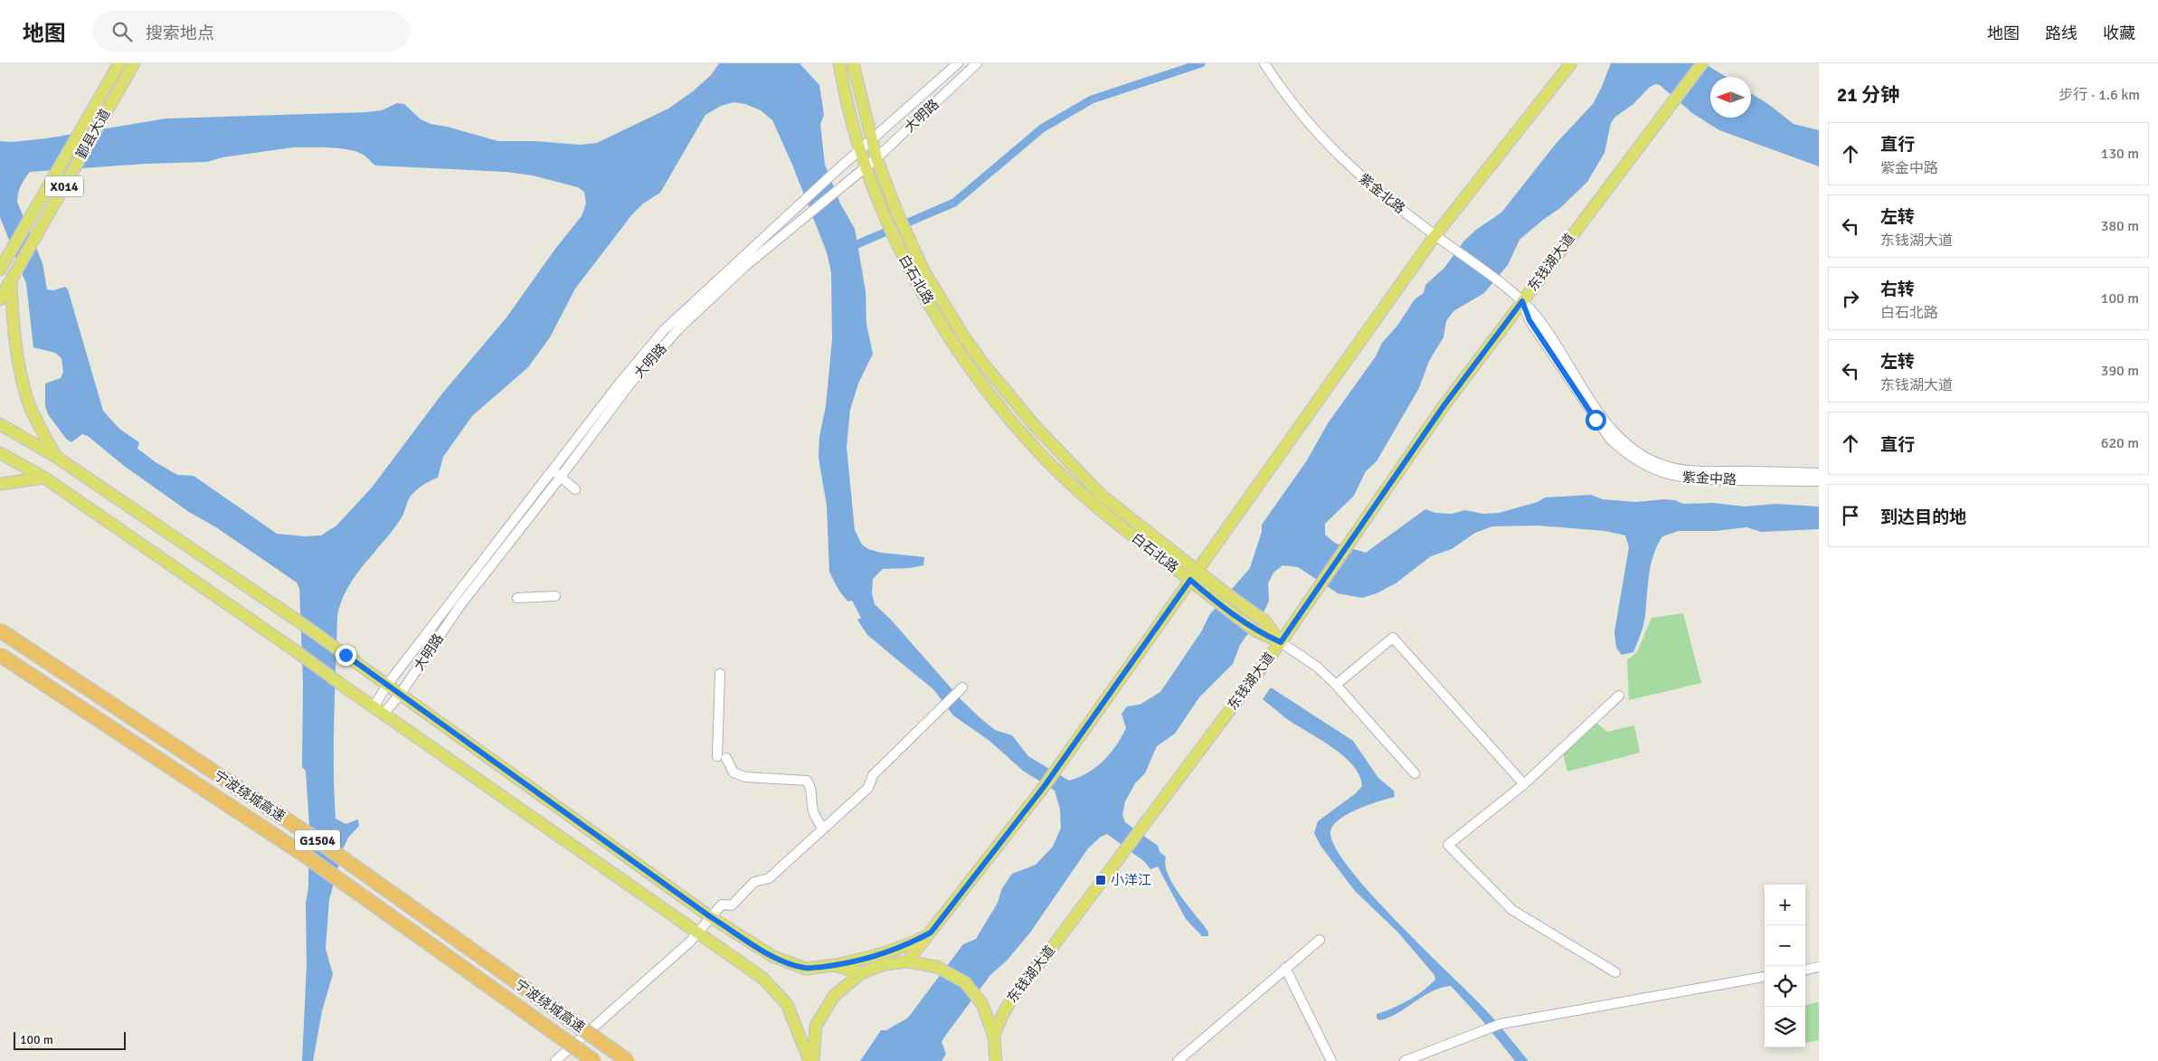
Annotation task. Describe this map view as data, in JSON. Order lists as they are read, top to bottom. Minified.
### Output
{"streets":{"highway":["宁波绕城高速","G1504"],"main road":["鄞县大道","X014","东钱湖大道","白石北路"],"street":["大明路","紫金北路","紫金中路"]},"crossings":[["大明路","白石北路"],["紫金北路","东钱湖大道"],["紫金北路","紫金中路"],["东钱湖大道","白石北路"],["东钱湖大道","紫金中路"]],"places":{"transit":["小洋江"]},"scale_bar":"100 m","north":"left","page":{"header":"地图","search":"搜索地点","nav":["地图","路线","收藏"],"heading":["21 分钟","步行 · 1.6 km"],"list":[["直行","紫金中路","130 m"],["左转","东钱湖大道","380 m"],["右转","白石北路","100 m"],["左转","东钱湖大道","390 m"],["直行","620 m"],"到达目的地"],"map_buttons":["+","−"],"scale":"100 m"}}
